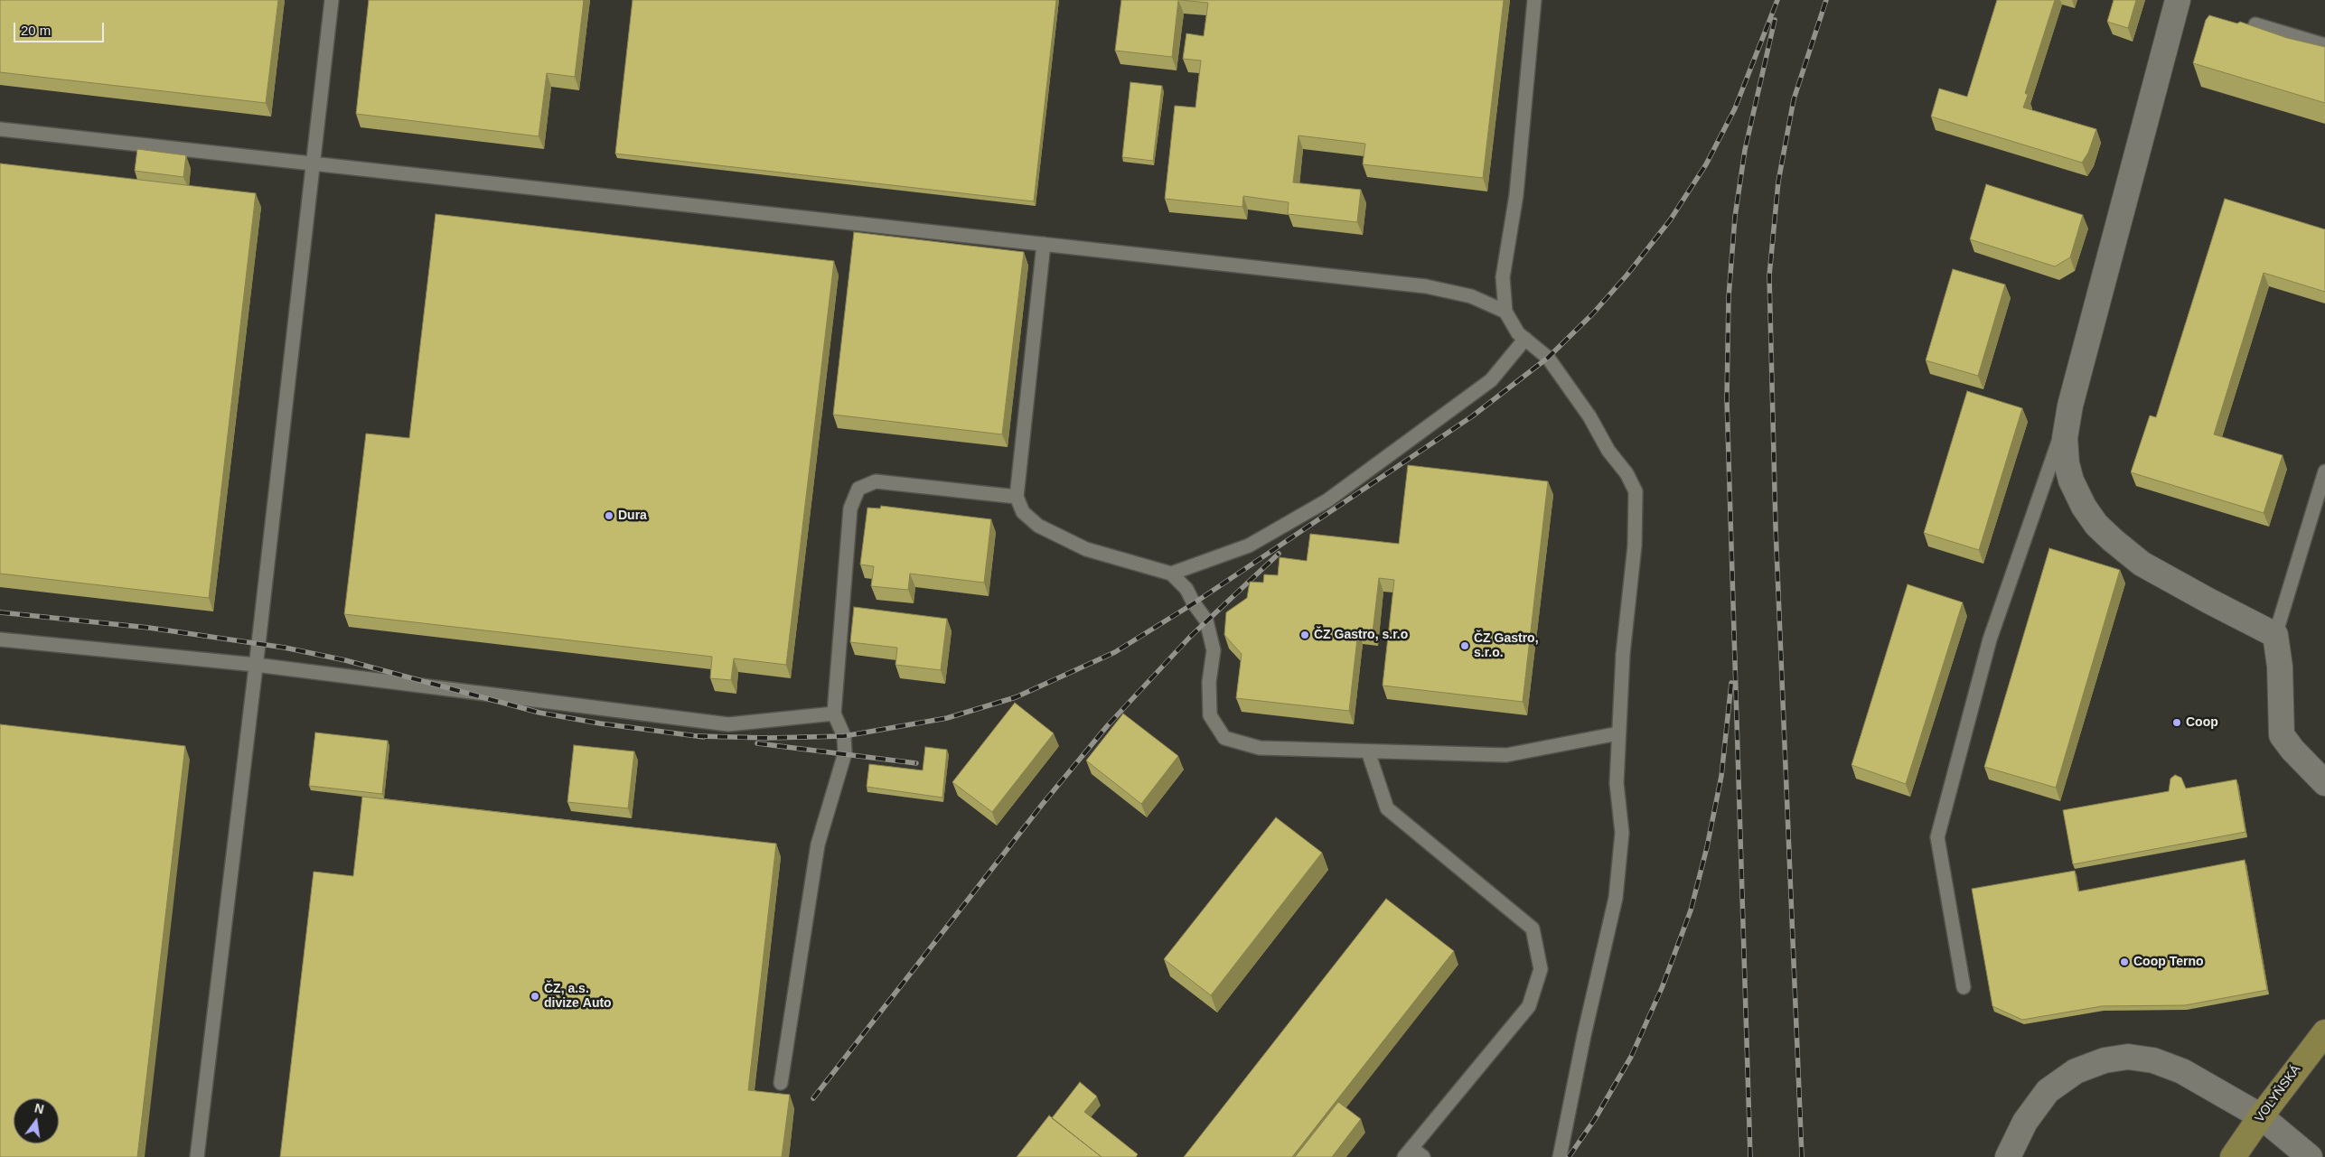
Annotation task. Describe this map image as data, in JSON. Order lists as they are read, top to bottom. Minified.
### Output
{"streets":{"main road":["VOLYŇSKÁ"]},"places":["Dura","ČZ Gastro, s.r.o","ČZ Gastro, s.r.o.","Coop","Coop Terno","ČZ, a.s. divize Auto"],"scale_bar":"20 m","north":"top"}
